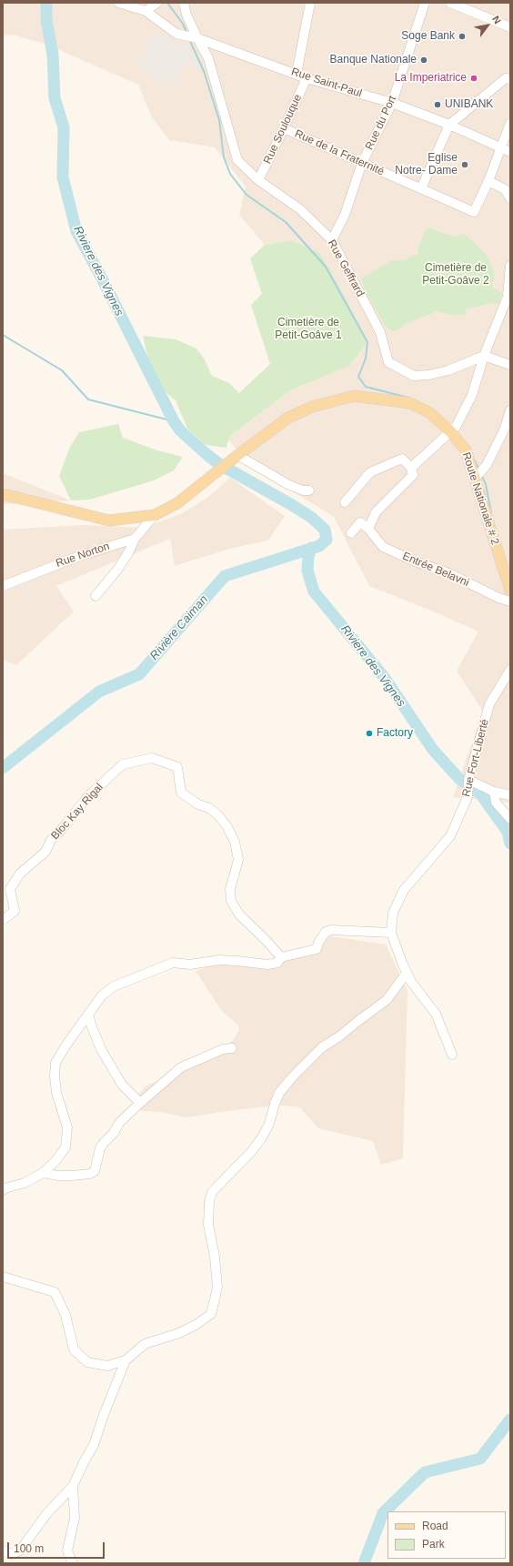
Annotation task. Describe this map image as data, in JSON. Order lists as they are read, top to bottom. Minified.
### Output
{"streets":{"main road":["Route Nationale # 2"],"street":["Rue Saint-Paul","Rue du Port","Rue Soulouque","Rue de la Fraternité","Rue Geffrard","Rue Norton","Entrée Belavni","Rue Fort-Liberté","Bloc Kay Rigal"]},"crossings":[["Rue Saint-Paul","Rue du Port"],["Rue Saint-Paul","Rue Soulouque"],["Rue Saint-Paul","Rue Geffrard"],["Rue du Port","Rue de la Fraternité"],["Rue du Port","Rue Geffrard"],["Rue Soulouque","Rue de la Fraternité"],["Rue Soulouque","Rue Geffrard"]],"water":["Riviere des Vignes","Rivière Caiman"],"parks":["Cimetière de Petit-Goâve 2","Cimetière de Petit-Goâve 1"],"places":["Soge Bank","Banque Nationale","La Imperiatrice","UNIBANK","Eglise Notre- Dame","Factory"],"legend":["Road","Park"],"scale_bar":"100 m","north":"top right"}
